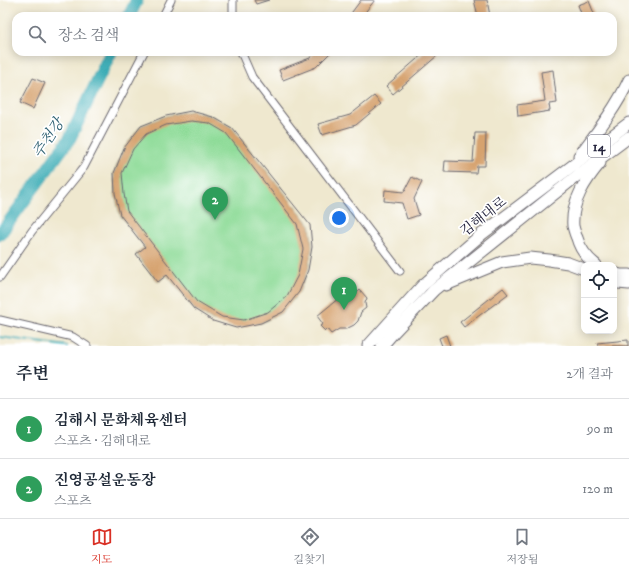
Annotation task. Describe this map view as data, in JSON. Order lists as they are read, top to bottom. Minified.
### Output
{"streets":{"main road":["14","김해대로"]},"water":["주천강"],"page":{"search":"장소 검색","pins":["2","1"],"heading":["주변","2개 결과"],"list":[{"mark":"1","name":"김해시 문화체육센터","note":"스포츠 · 김해대로","value":"90 m"},{"mark":"2","name":"진영공설운동장","note":"스포츠","value":"120 m"}],"nav":["지도","길찾기","저장됨"]}}
